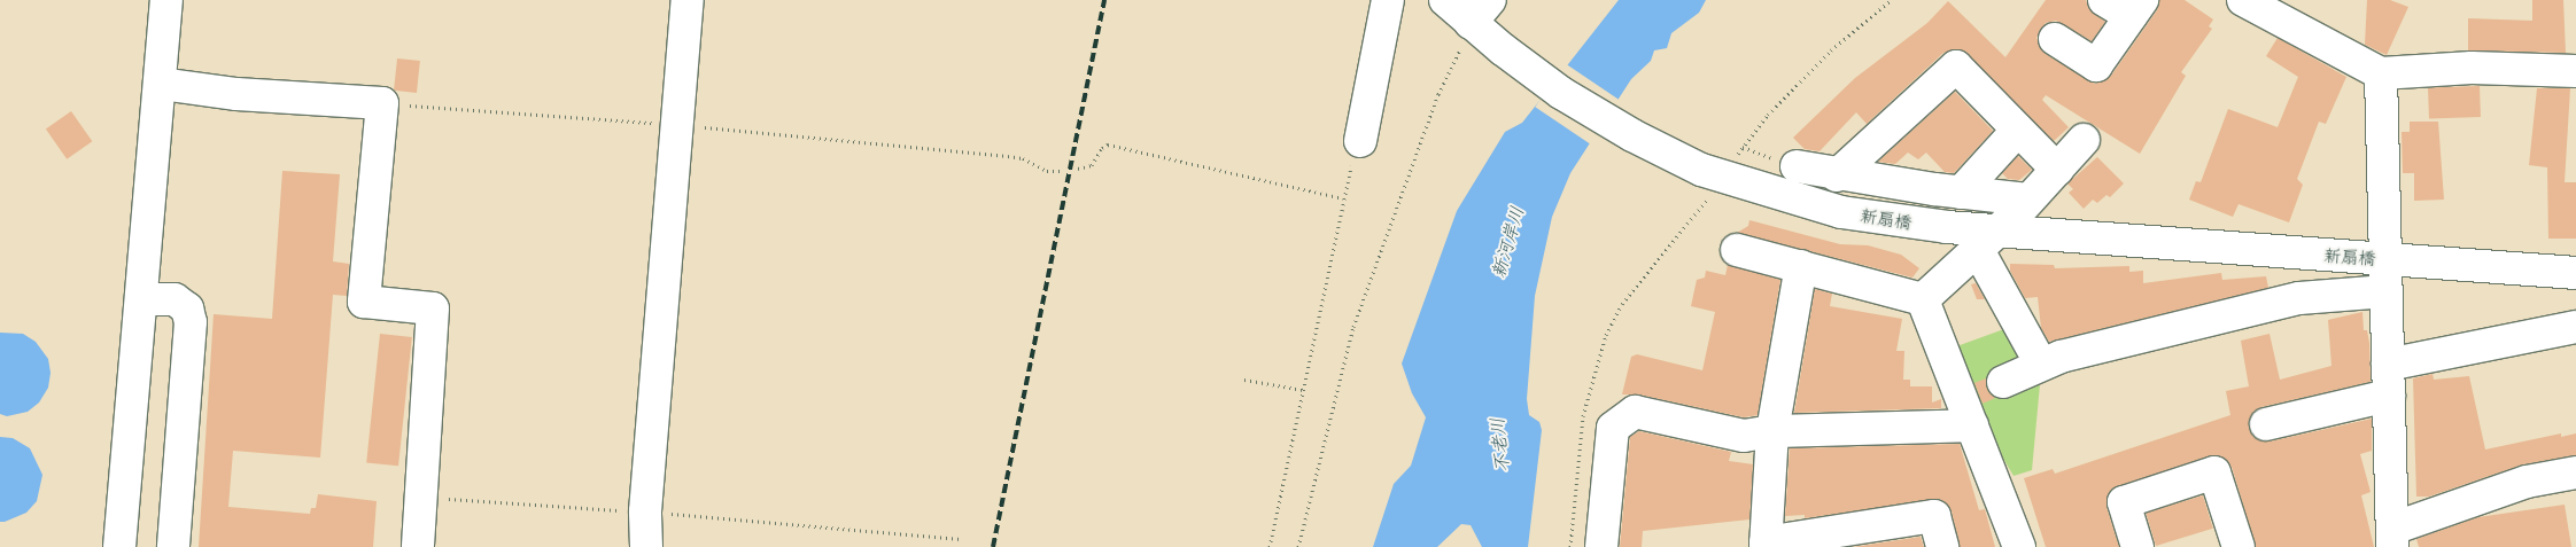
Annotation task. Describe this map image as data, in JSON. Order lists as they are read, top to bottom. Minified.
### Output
{"streets":{"street":["新扇橋"]},"water":["新河岸川","不老川"]}
